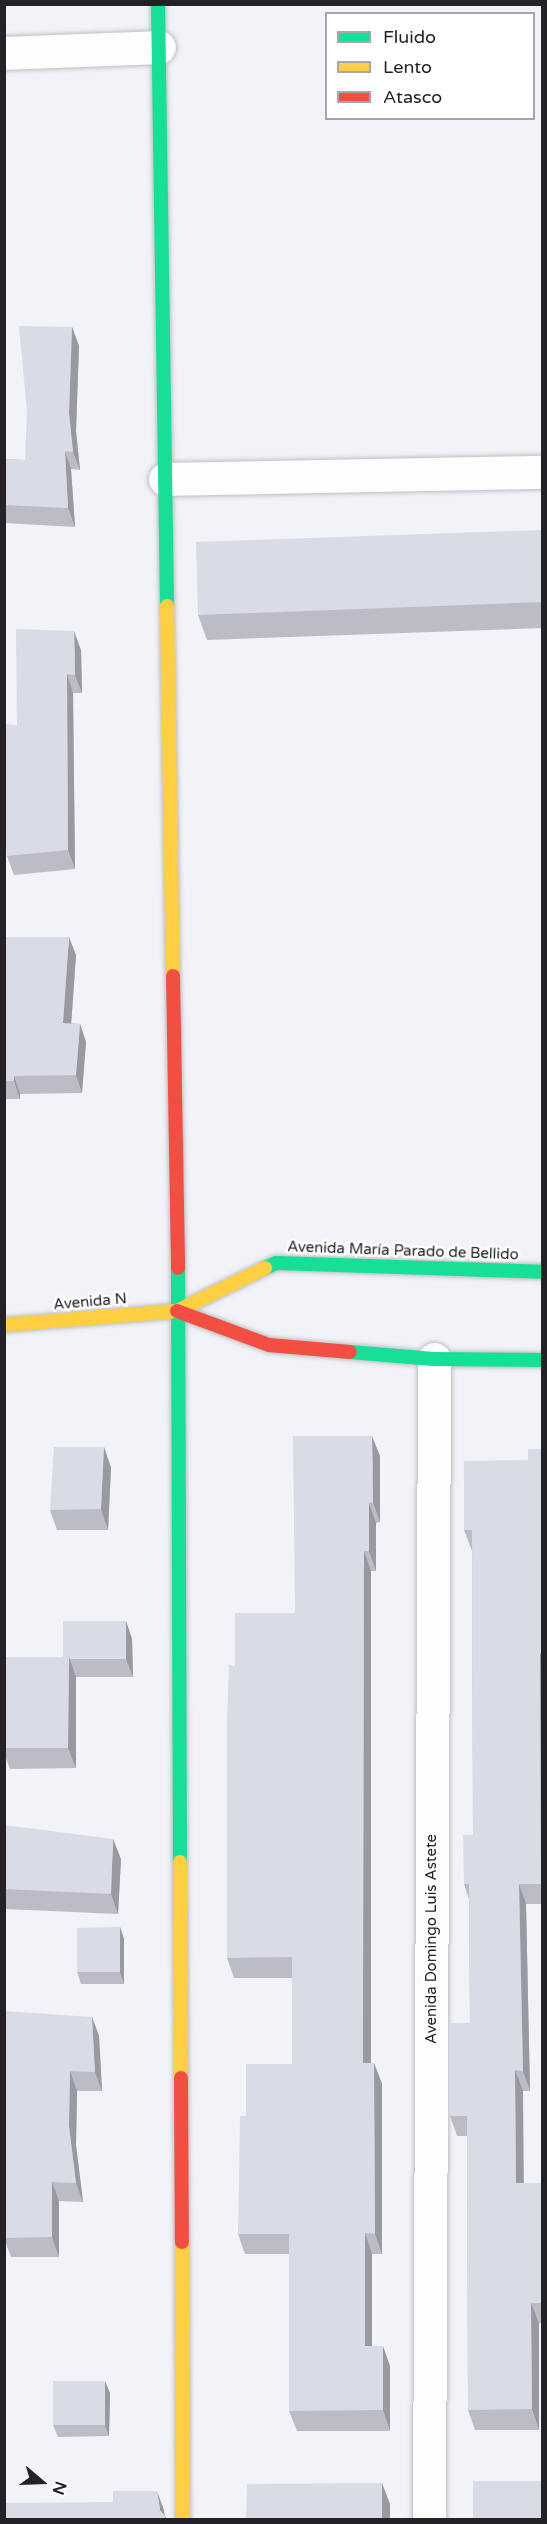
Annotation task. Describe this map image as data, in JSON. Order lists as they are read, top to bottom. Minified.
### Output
{"streets":{"street":["Avenida María Parado de Bellido","Avenida N","Avenida Domingo Luis Astete"]},"crossings":[["Avenida María Parado de Bellido","Avenida N"]],"legend":["Fluido","Lento","Atasco"],"north":"right"}
